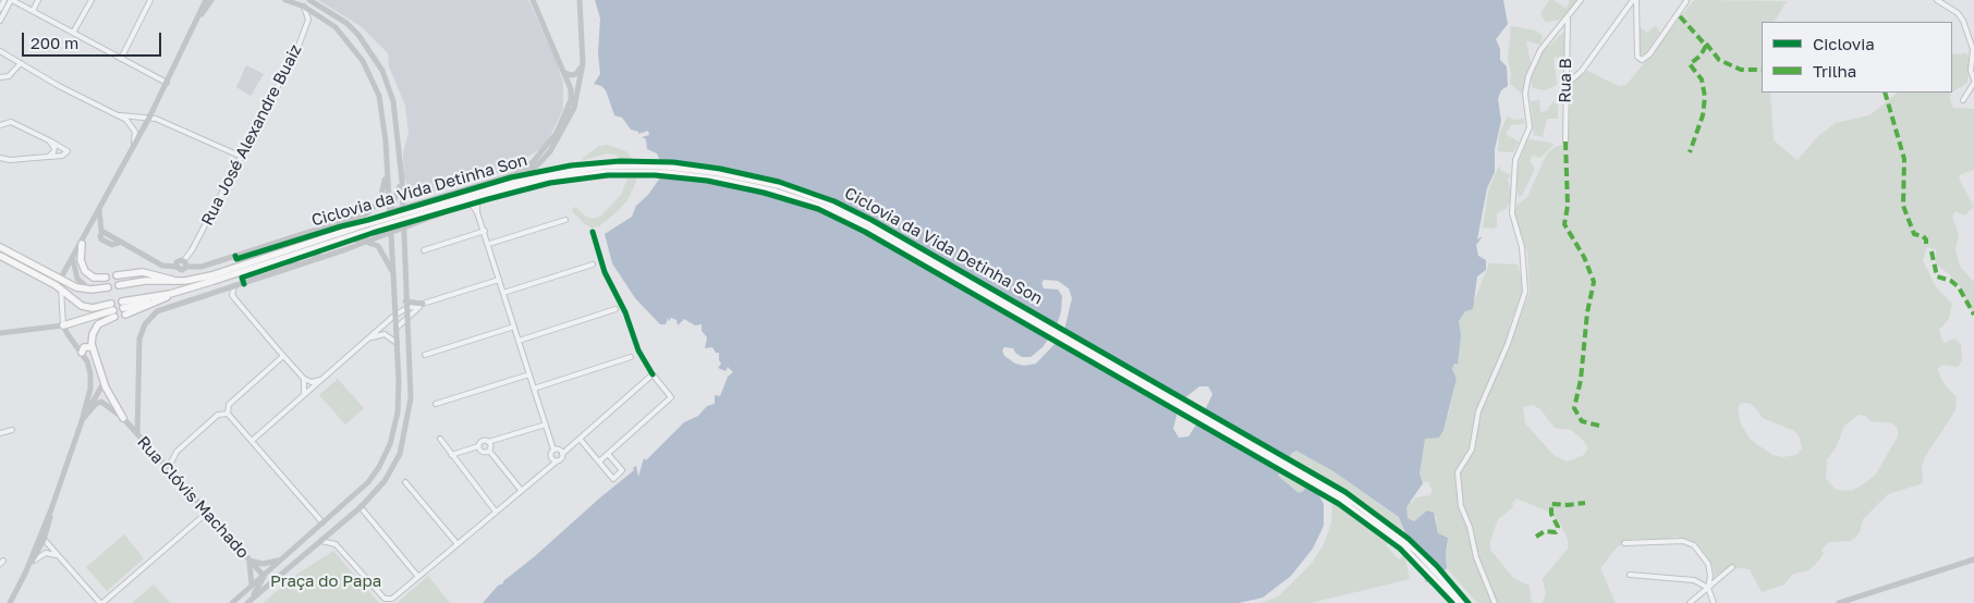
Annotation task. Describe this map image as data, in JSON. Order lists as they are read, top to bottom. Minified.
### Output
{"streets":{"main road":["Rua Clóvis Machado"],"street":["Rua B","Rua José Alexandre Buaiz"],"cycle path":["Ciclovia da Vida Detinha Son"]},"parks":["Praça do Papa"],"legend":["Ciclovia","Trilha"],"scale_bar":"200 m"}
